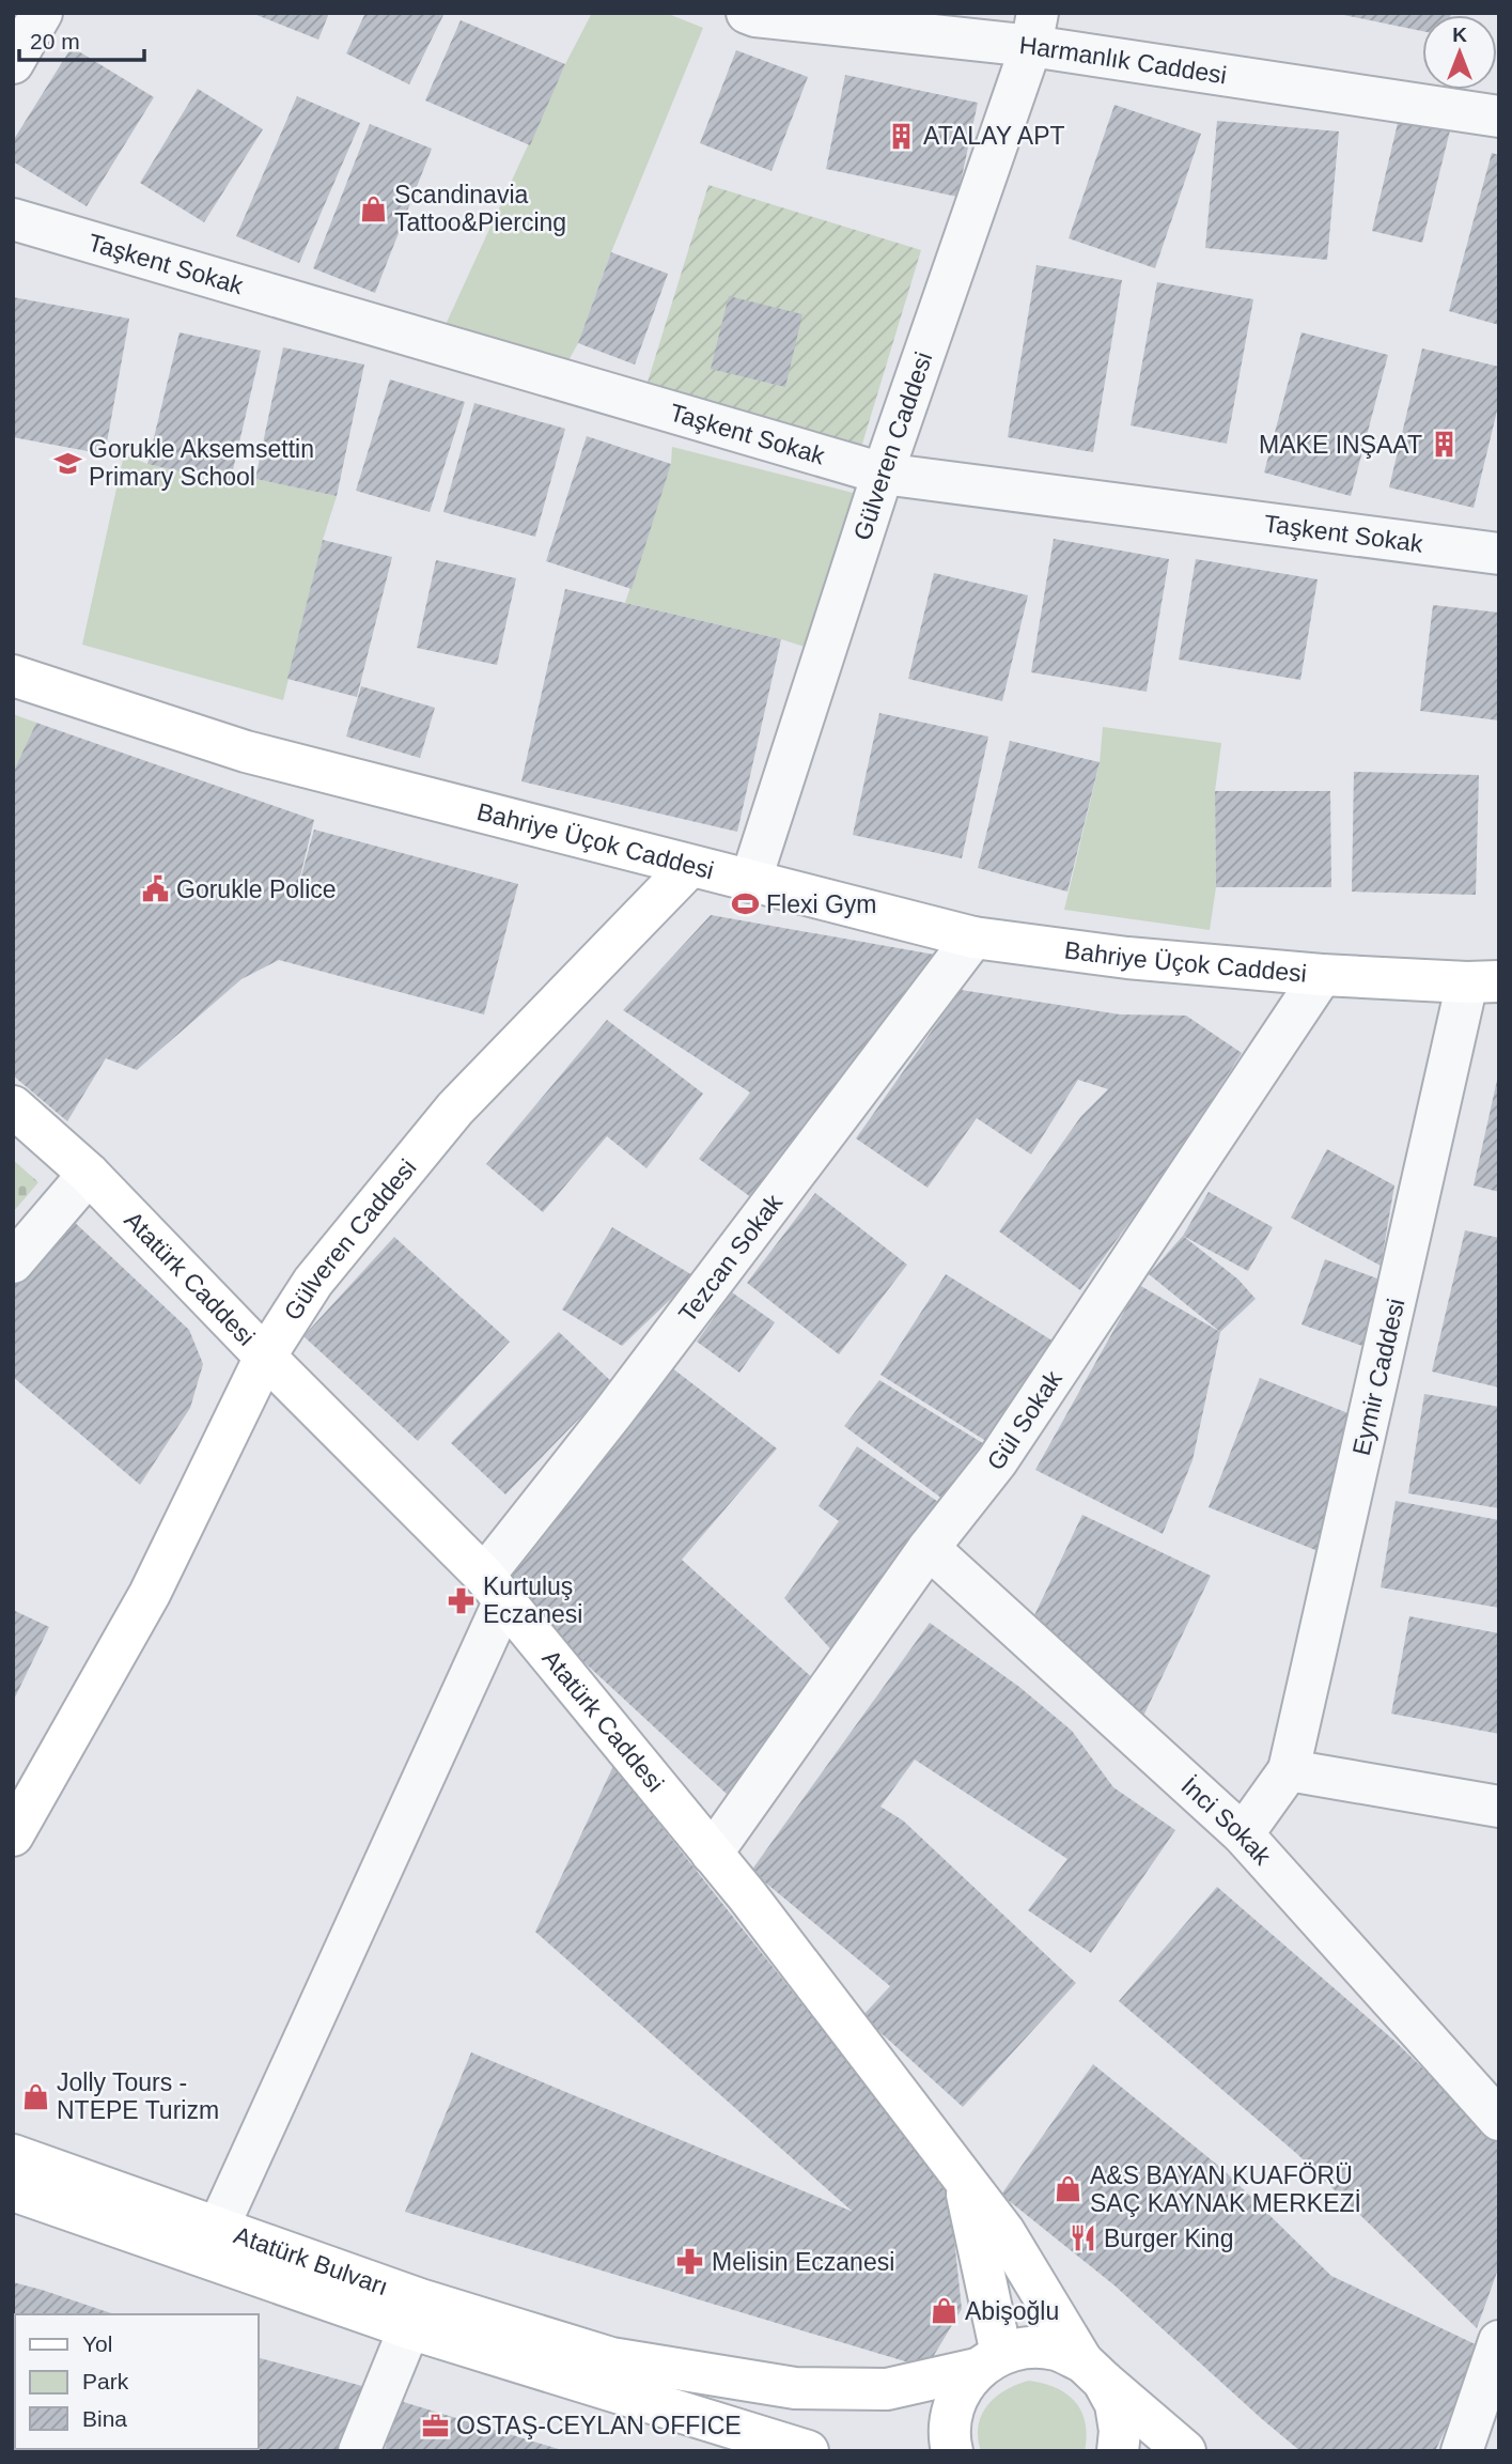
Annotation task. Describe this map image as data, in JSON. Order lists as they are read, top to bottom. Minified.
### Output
{"streets":{"main road":["Gülveren Caddesi","Bahriye Üçok Caddesi","Atatürk Caddesi","Atatürk Bulvarı"],"street":["Harmanlık Caddesi","Taşkent Sokak","Tezcan Sokak","Eymir Caddesi","Gül Sokak","İnci Sokak"]},"crossings":[["Harmanlık Caddesi","Gülveren Caddesi"],["Taşkent Sokak","Gülveren Caddesi"],["Gülveren Caddesi","Bahriye Üçok Caddesi"],["Gülveren Caddesi","Atatürk Caddesi"],["Bahriye Üçok Caddesi","Tezcan Sokak"],["Bahriye Üçok Caddesi","Eymir Caddesi"],["Bahriye Üçok Caddesi","Gül Sokak"],["Tezcan Sokak","Atatürk Caddesi"],["Tezcan Sokak","Atatürk Bulvarı"],["Atatürk Caddesi","Gül Sokak"],["Atatürk Caddesi","Atatürk Bulvarı"],["Eymir Caddesi","İnci Sokak"],["Gül Sokak","İnci Sokak"]],"places":{"building":["ATALAY APT","MAKE INŞAAT"],"shop":["Scandinavia Tattoo&Piercing","Jolly Tours - NTEPE Turizm","A&S BAYAN KUAFÖRÜ SAÇ KAYNAK MERKEZİ","Abişoğlu"],"school or university":["Gorukle Aksemsettin Primary School"],"public building":["Gorukle Police"],"sports":["Flexi Gym"],"pharmacy":["Kurtuluş Eczanesi","Melisin Eczanesi"],"restaurant":["Burger King"],"office":["OSTAŞ-CEYLAN OFFICE"]},"legend":["Yol","Park","Bina"],"scale_bar":"20 m","north":"top"}
